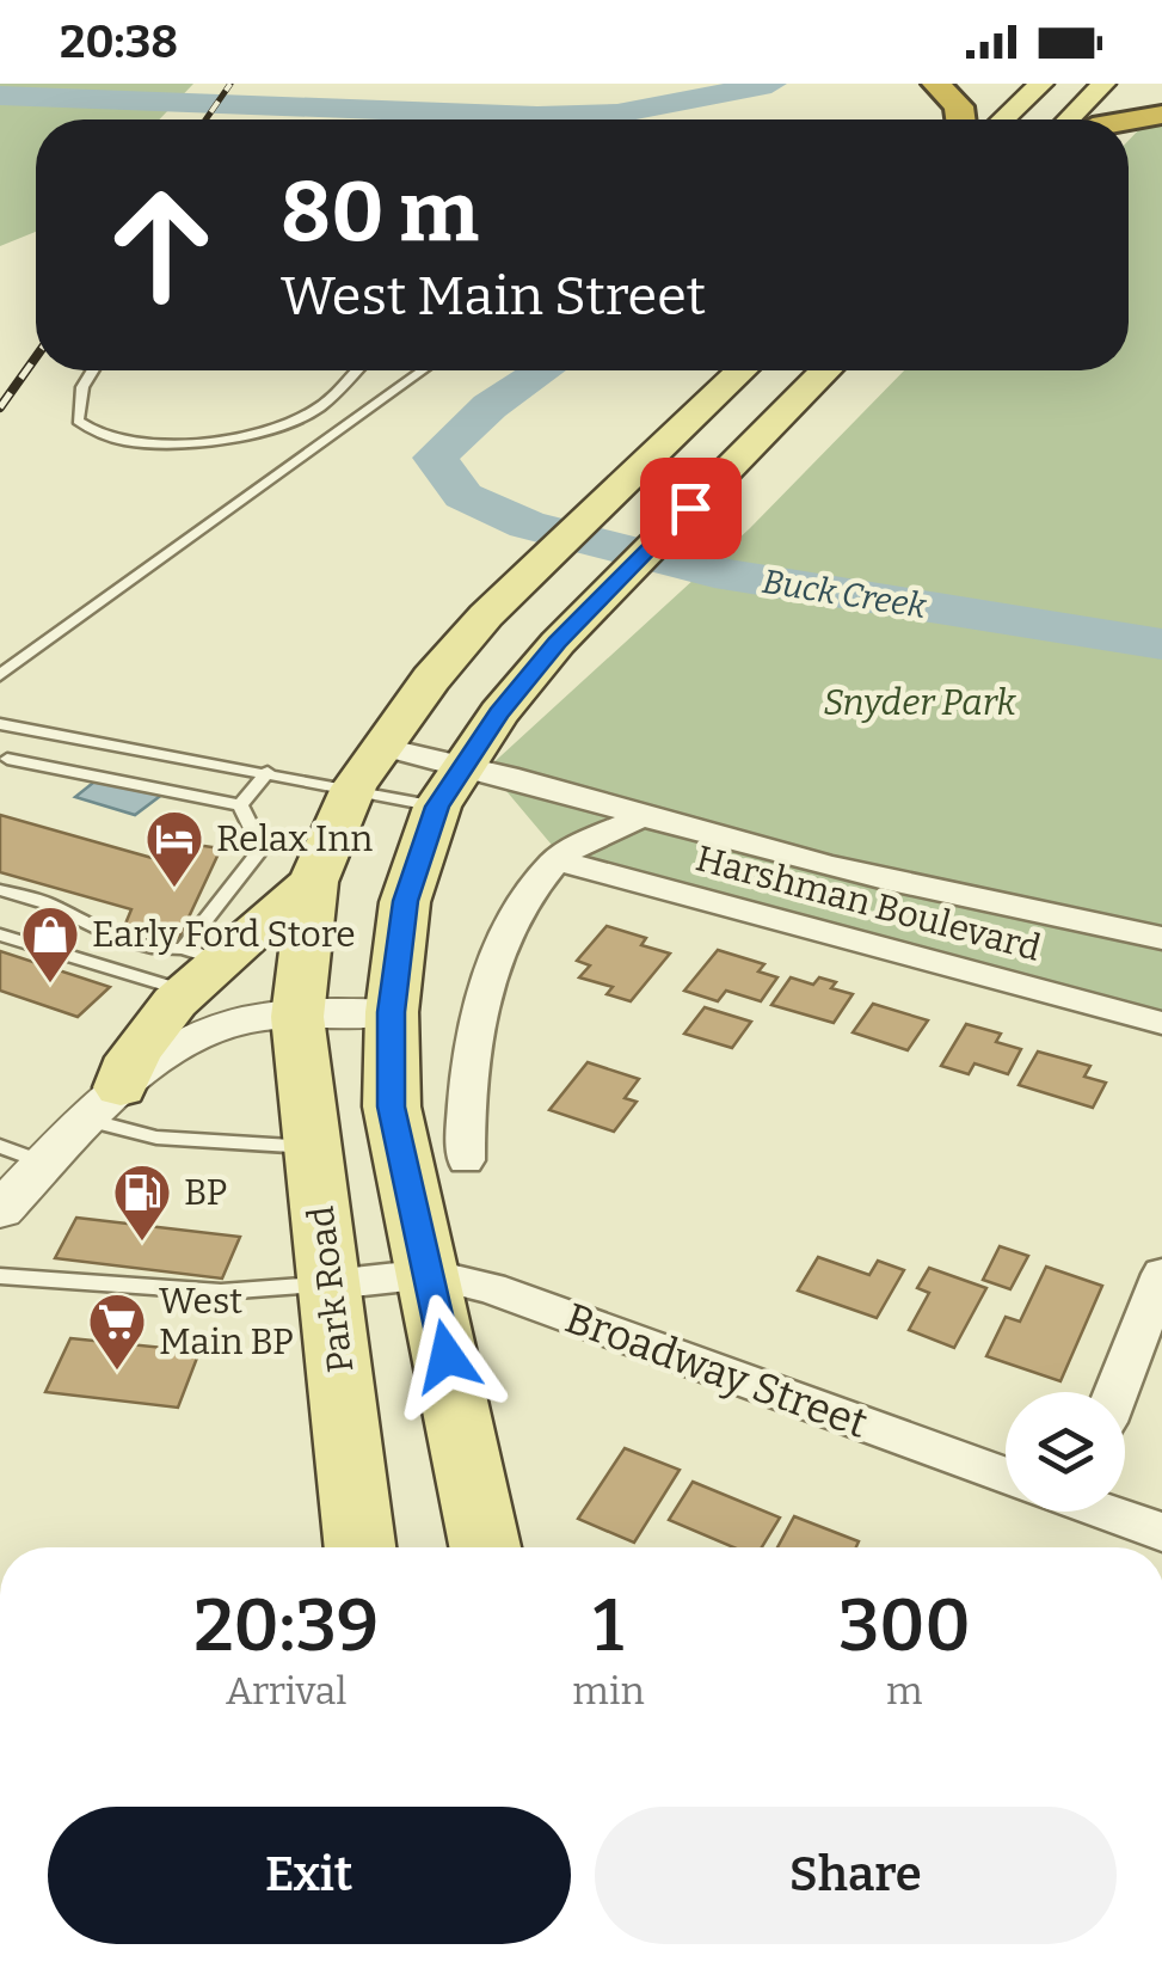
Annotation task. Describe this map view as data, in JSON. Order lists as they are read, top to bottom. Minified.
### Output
{"streets":{"main road":["Park Road"],"street":["Harshman Boulevard","Broadway Street"]},"crossings":[["Park Road","Broadway Street"]],"water":["Buck Creek"],"parks":["Snyder Park"],"places":{"hotel":["Relax Inn"],"shop":["Early Ford Store"],"fuel station":["BP"],"supermarket":["West Main BP"]},"page":{"status":"20:38","turn":["80 m","West Main Street"],"eta":["20:39","Arrival","1","min","300","m"],"buttons":["Exit","Share"]}}
